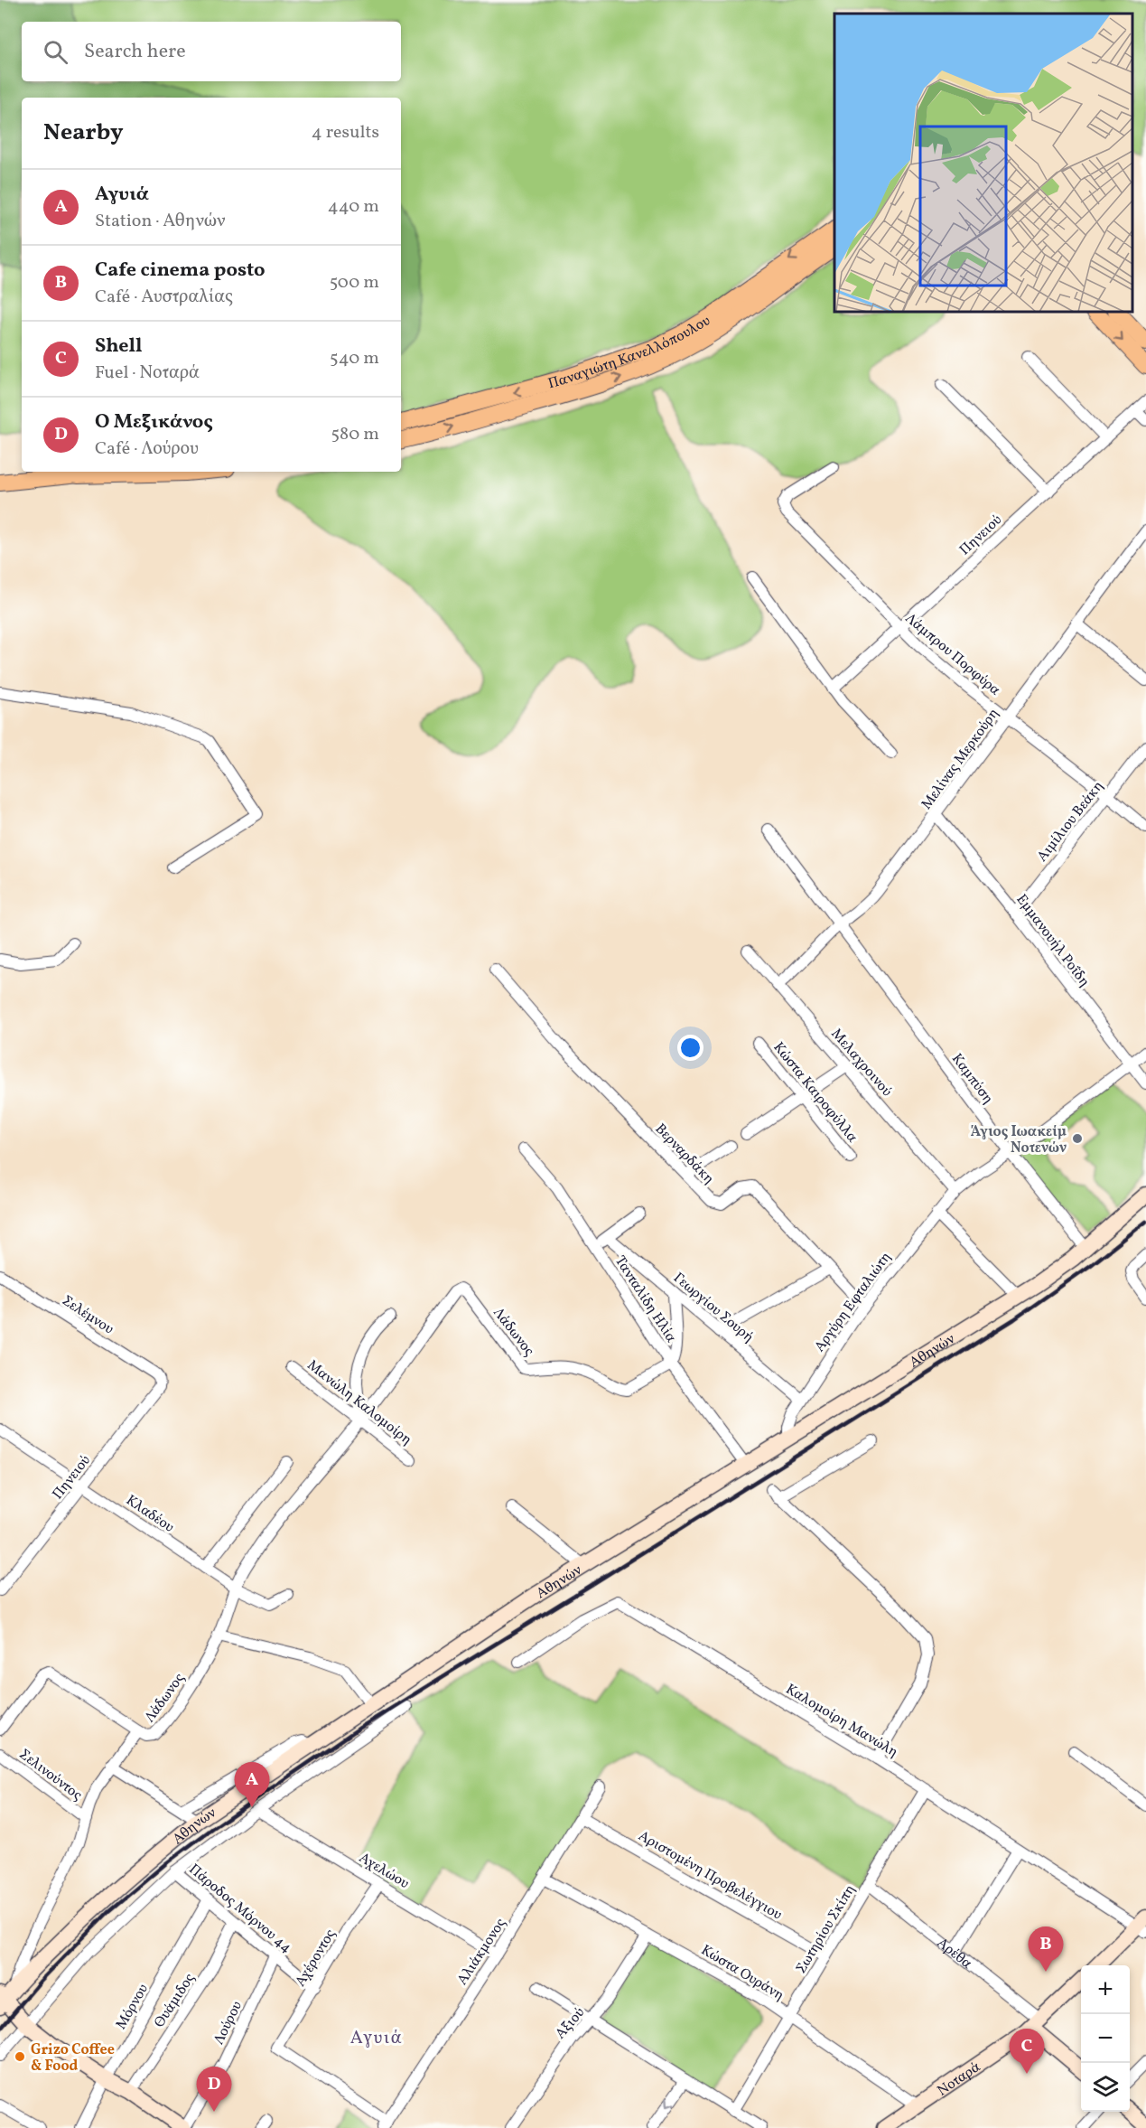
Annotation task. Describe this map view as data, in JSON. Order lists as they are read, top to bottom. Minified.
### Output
{"streets":{"main road":["Παναγιώτη Κανελλόπουλου"],"street":["Πηνειού","Λάμπρου Πορφύρα","Μελίνας Μερκούρη","Αιμίλιου Βεάκη","Εμμανουήλ Ροΐδη","Μελαχροινού","Καμπύση","Κώστα Καιροφύλλα","Βερναρδάκη","Τανταλίδη Ηλία","Αργύρη Εφταλιώτη","Γεωργίου Σουρή","Σελέμνου","Λάδωνος","Αθηνών","Μανώλη Καλομοίρη","Κλαδέου","Καλομοίρη Μανώλη","Σελινούντος","Αχελώου","Αριστομένη Προβελέγγιου","Πάροδος Μόρνου 44","Σωτηρίου Σκίπη","Αλιάκμονος","Αρέθα","Αχέροντος","Κώστα Ουράνη","Θυάμιδος","Μόρνου","Λούρου","Αξιού","Νοταρά"]},"crossings":[["Πηνειού","Λάμπρου Πορφύρα"],["Πηνειού","Σελέμνου"],["Πηνειού","Κλαδέου"],["Λάμπρου Πορφύρα","Μελίνας Μερκούρη"],["Λάμπρου Πορφύρα","Αιμίλιου Βεάκη"],["Μελίνας Μερκούρη","Εμμανουήλ Ροΐδη"],["Μελίνας Μερκούρη","Μελαχροινού"],["Μελίνας Μερκούρη","Καμπύση"],["Αιμίλιου Βεάκη","Εμμανουήλ Ροΐδη"],["Εμμανουήλ Ροΐδη","Αργύρη Εφταλιώτη"],["Μελαχροινού","Αργύρη Εφταλιώτη"],["Καμπύση","Αργύρη Εφταλιώτη"],["Καμπύση","Αθηνών"],["Βερναρδάκη","Αργύρη Εφταλιώτη"],["Τανταλίδη Ηλία","Λάδωνος"],["Τανταλίδη Ηλία","Αθηνών"],["Αργύρη Εφταλιώτη","Γεωργίου Σουρή"],["Αργύρη Εφταλιώτη","Αθηνών"],["Λάδωνος","Αθηνών"],["Λάδωνος","Μανώλη Καλομοίρη"],["Λάδωνος","Κλαδέου"],["Λάδωνος","Σελινούντος"],["Αθηνών","Αχελώου"],["Αθηνών","Πάροδος Μόρνου 44"],["Καλομοίρη Μανώλη","Σωτηρίου Σκίπη"],["Αχελώου","Αλιάκμονος"],["Αχελώου","Αχέροντος"],["Αριστομένη Προβελέγγιου","Σωτηρίου Σκίπη"],["Αριστομένη Προβελέγγιου","Αλιάκμονος"],["Πάροδος Μόρνου 44","Αχέροντος"],["Πάροδος Μόρνου 44","Θυάμιδος"],["Πάροδος Μόρνου 44","Μόρνου"],["Πάροδος Μόρνου 44","Λούρου"],["Σωτηρίου Σκίπη","Αρέθα"],["Σωτηρίου Σκίπη","Κώστα Ουράνη"],["Αλιάκμονος","Αχέροντος"],["Αλιάκμονος","Κώστα Ουράνη"],["Αρέθα","Νοταρά"],["Κώστα Ουράνη","Αξιού"],["Κώστα Ουράνη","Νοταρά"]],"districts":["Αγυιά"],"places":["Άγιος Ιωακείμ Νοτενών","Grizo Coffee & Food"],"page":{"search":"Search here","heading":["Nearby","4 results"],"list":[{"mark":"A","name":"Αγυιά","note":"Station · Αθηνών","value":"440 m"},{"mark":"B","name":"Cafe cinema posto","note":"Café · Αυστραλίας","value":"500 m"},{"mark":"C","name":"Shell","note":"Fuel · Νοταρά","value":"540 m"},{"mark":"D","name":"Ο Μεξικάνος","note":"Café · Λούρου","value":"580 m"}],"pins":["A","B","C","D"],"map_buttons":["+","−"]}}
